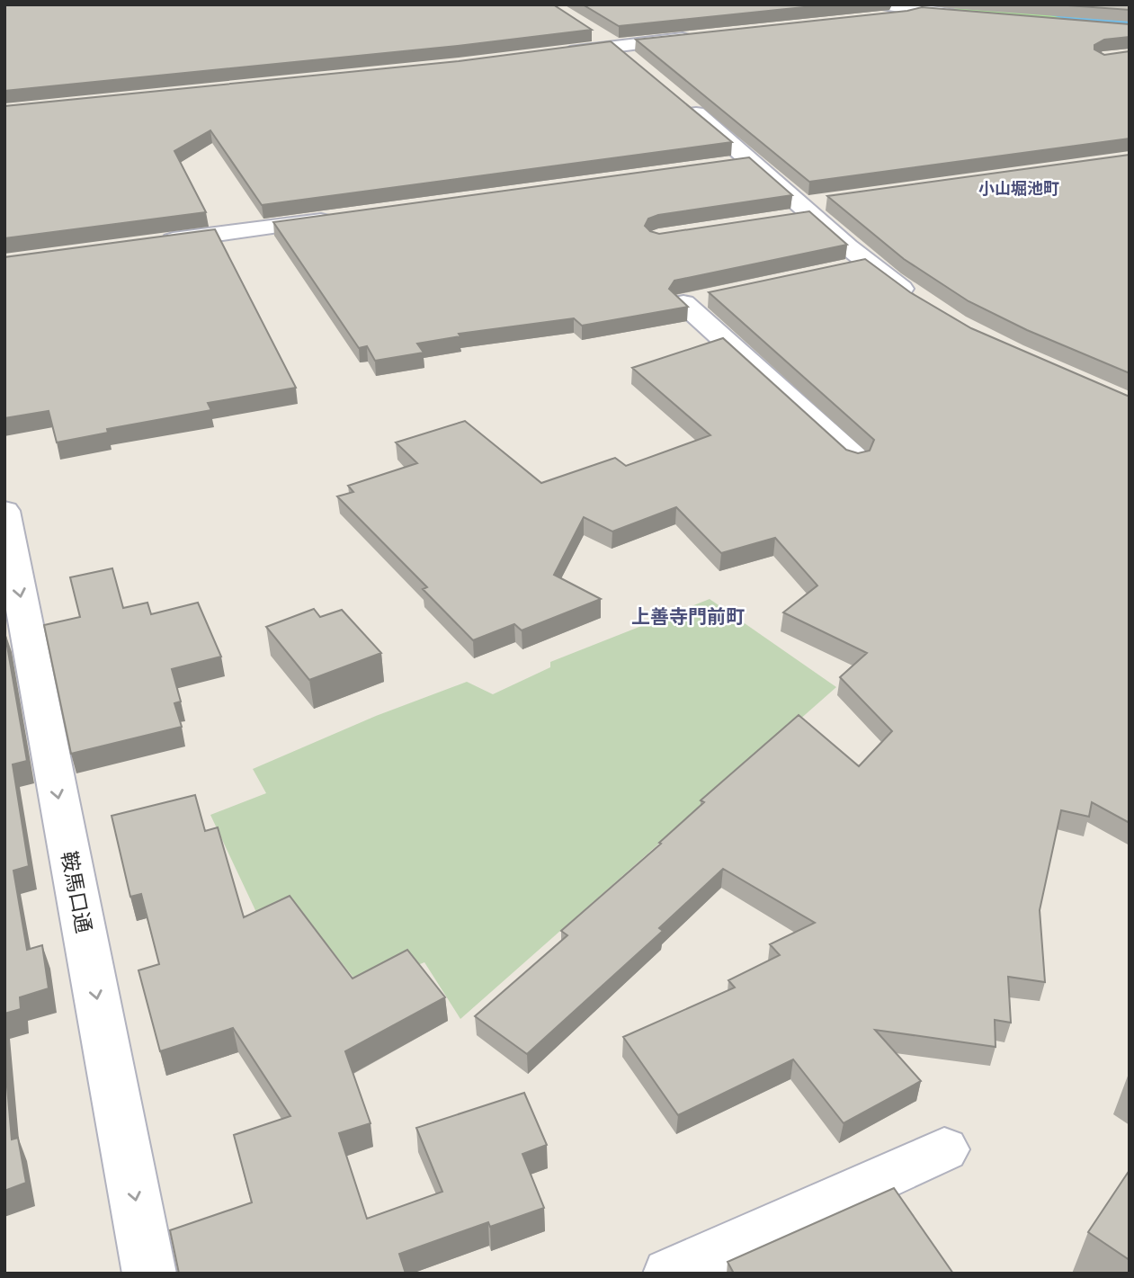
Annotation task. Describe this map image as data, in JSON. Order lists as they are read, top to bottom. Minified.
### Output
{"streets":{"street":["鞍馬口通"]},"one_way":["鞍馬口通"],"districts":["小山堀池町","上善寺門前町"]}
